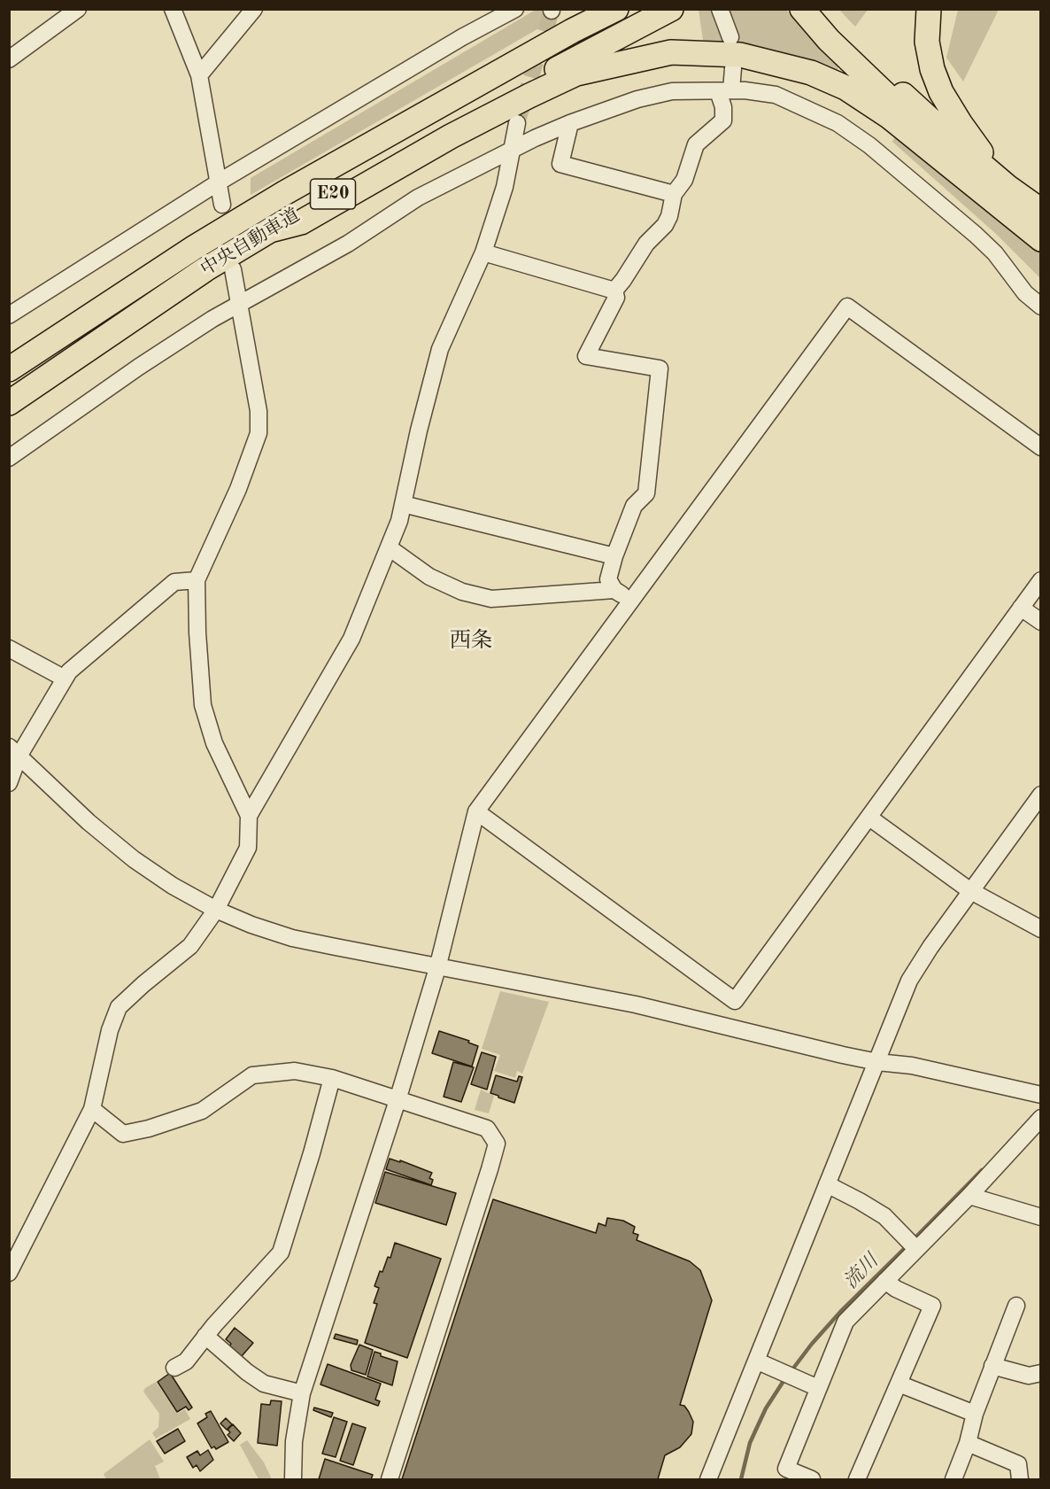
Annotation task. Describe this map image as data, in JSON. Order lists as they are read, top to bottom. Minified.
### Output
{"streets":{"highway":["E20","中央自動車道"]},"districts":["西条"],"water":["流川"]}
